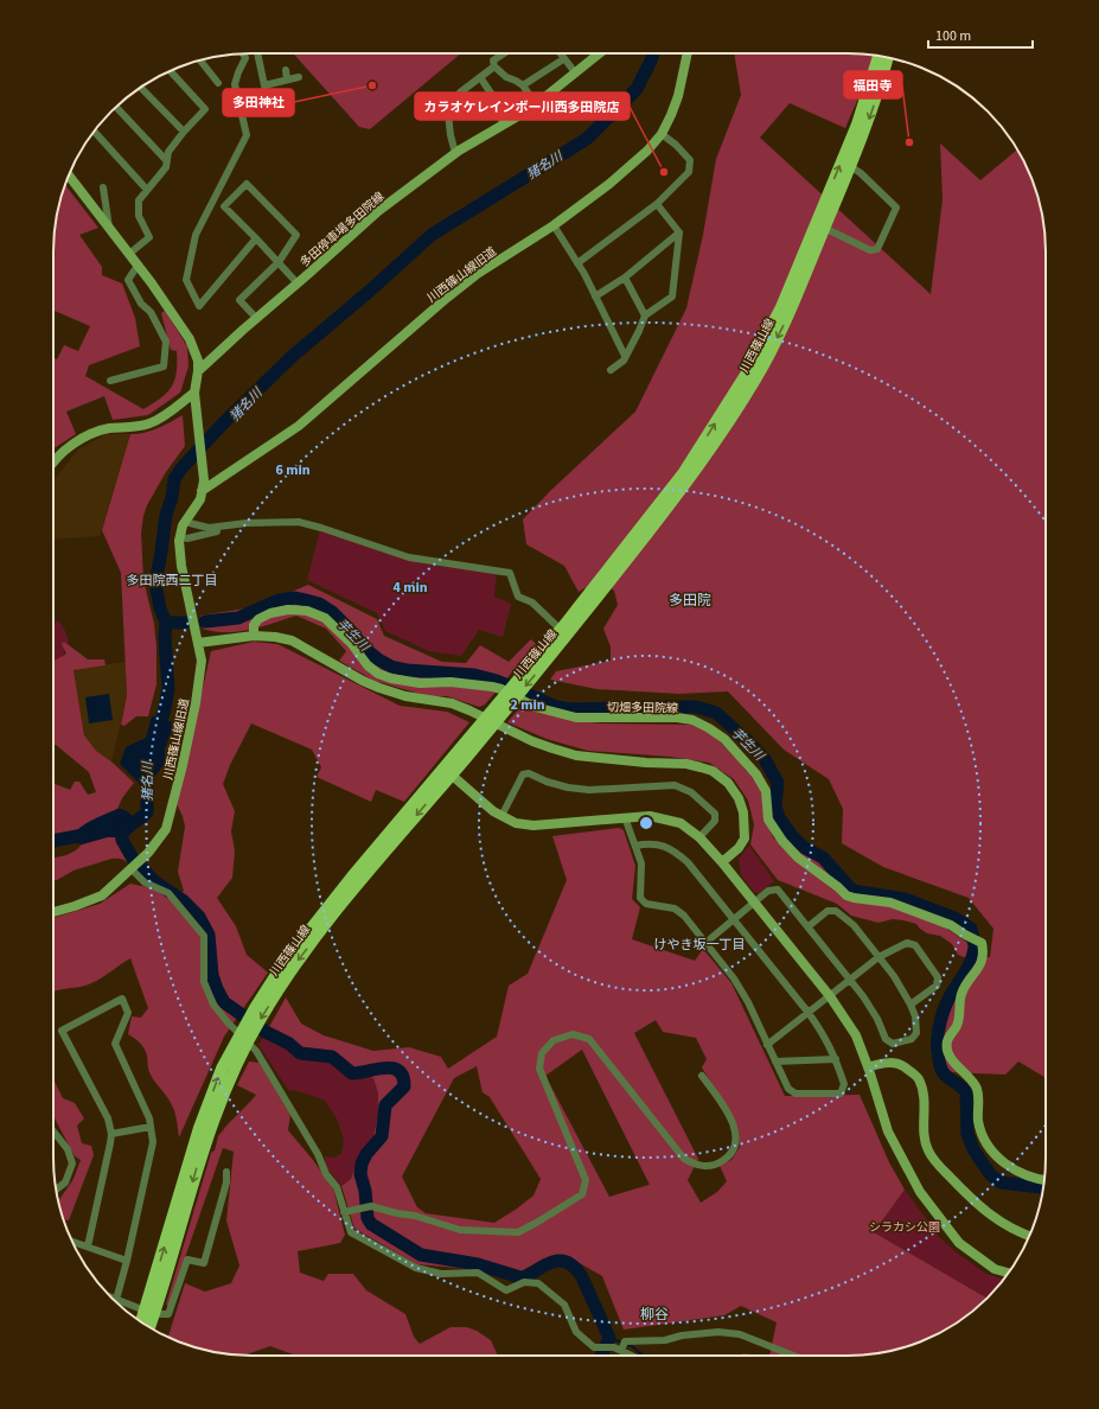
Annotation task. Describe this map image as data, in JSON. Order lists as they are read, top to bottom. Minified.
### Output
{"streets":{"main road":["川西篠山線"],"street":["多田停車場多田院線","川西篠山線旧道","切畑多田院線"]},"districts":["多田院西二丁目","多田院","けやき坂一丁目","柳谷"],"water":["猪名川","芋生川"],"parks":["シラカシ公園"],"places":["多田神社","福田寺","カラオケレインボー川西多田院店"],"scale_bar":"100 m","rings":["6 min","4 min","2 min"]}
